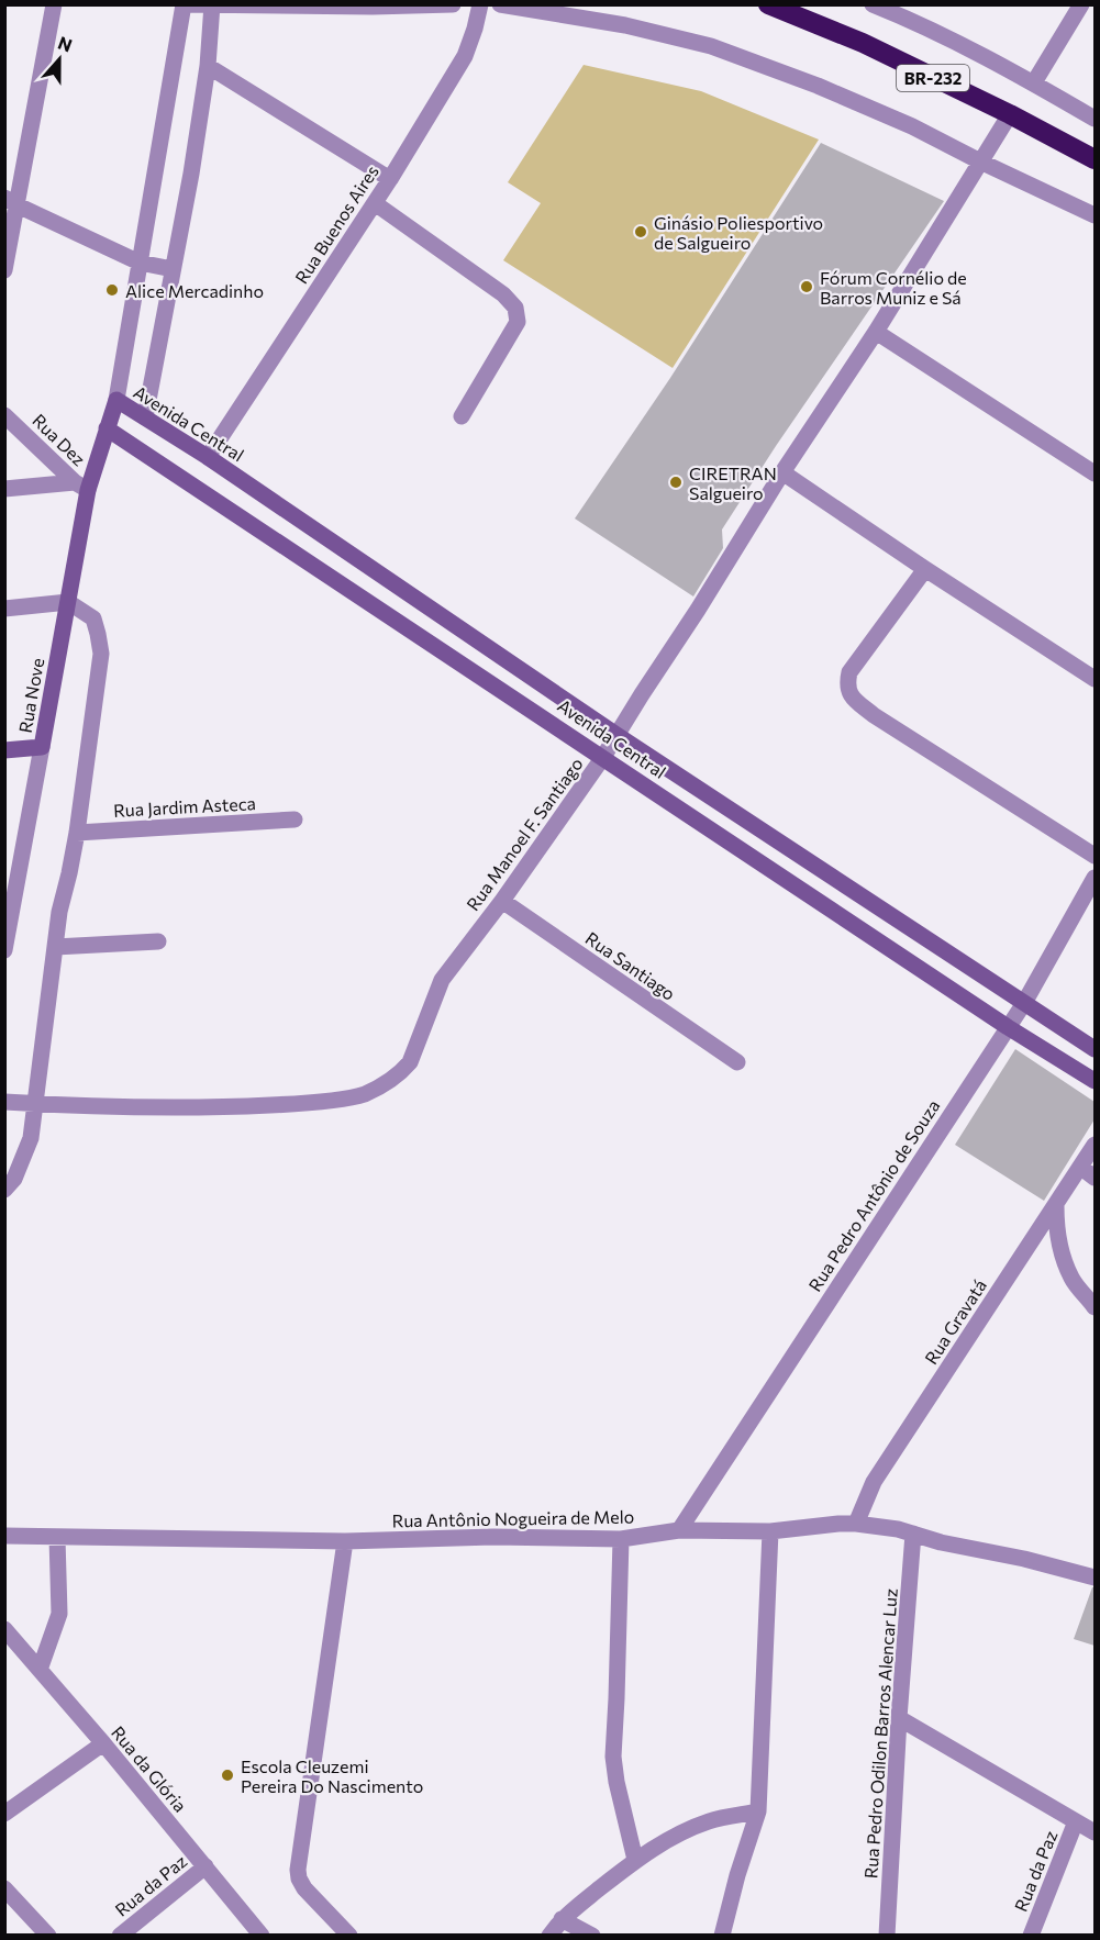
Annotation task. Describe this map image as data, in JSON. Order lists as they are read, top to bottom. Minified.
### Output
{"streets":{"highway":["BR-232"],"street":["Rua Buenos Aires","Avenida Central","Rua Dez","Rua Nove","Rua Jardim Asteca","Rua Manoel F. Santiago","Rua Santiago","Rua Pedro Antônio de Souza","Rua Gravatá","Rua Antônio Nogueira de Melo","Rua Pedro Odilon Barros Alencar Luz","Rua da Glória","Rua da Paz"]},"crossings":[["BR-232","Rua Manoel F. Santiago"],["Rua Buenos Aires","Avenida Central"],["Avenida Central","Rua Nove"],["Avenida Central","Rua Manoel F. Santiago"],["Avenida Central","Rua Pedro Antônio de Souza"],["Rua Dez","Rua Nove"],["Rua Manoel F. Santiago","Rua Santiago"],["Rua Pedro Antônio de Souza","Rua Antônio Nogueira de Melo"],["Rua Gravatá","Rua Antônio Nogueira de Melo"],["Rua Antônio Nogueira de Melo","Rua Pedro Odilon Barros Alencar Luz"],["Rua da Glória","Rua da Paz"]],"places":["Ginásio Poliesportivo de Salgueiro","Fórum Cornélio de Barros Muniz e Sá","Alice Mercadinho","CIRETRAN Salgueiro","Escola Cleuzemi Pereira Do Nascimento"],"north":"top"}
